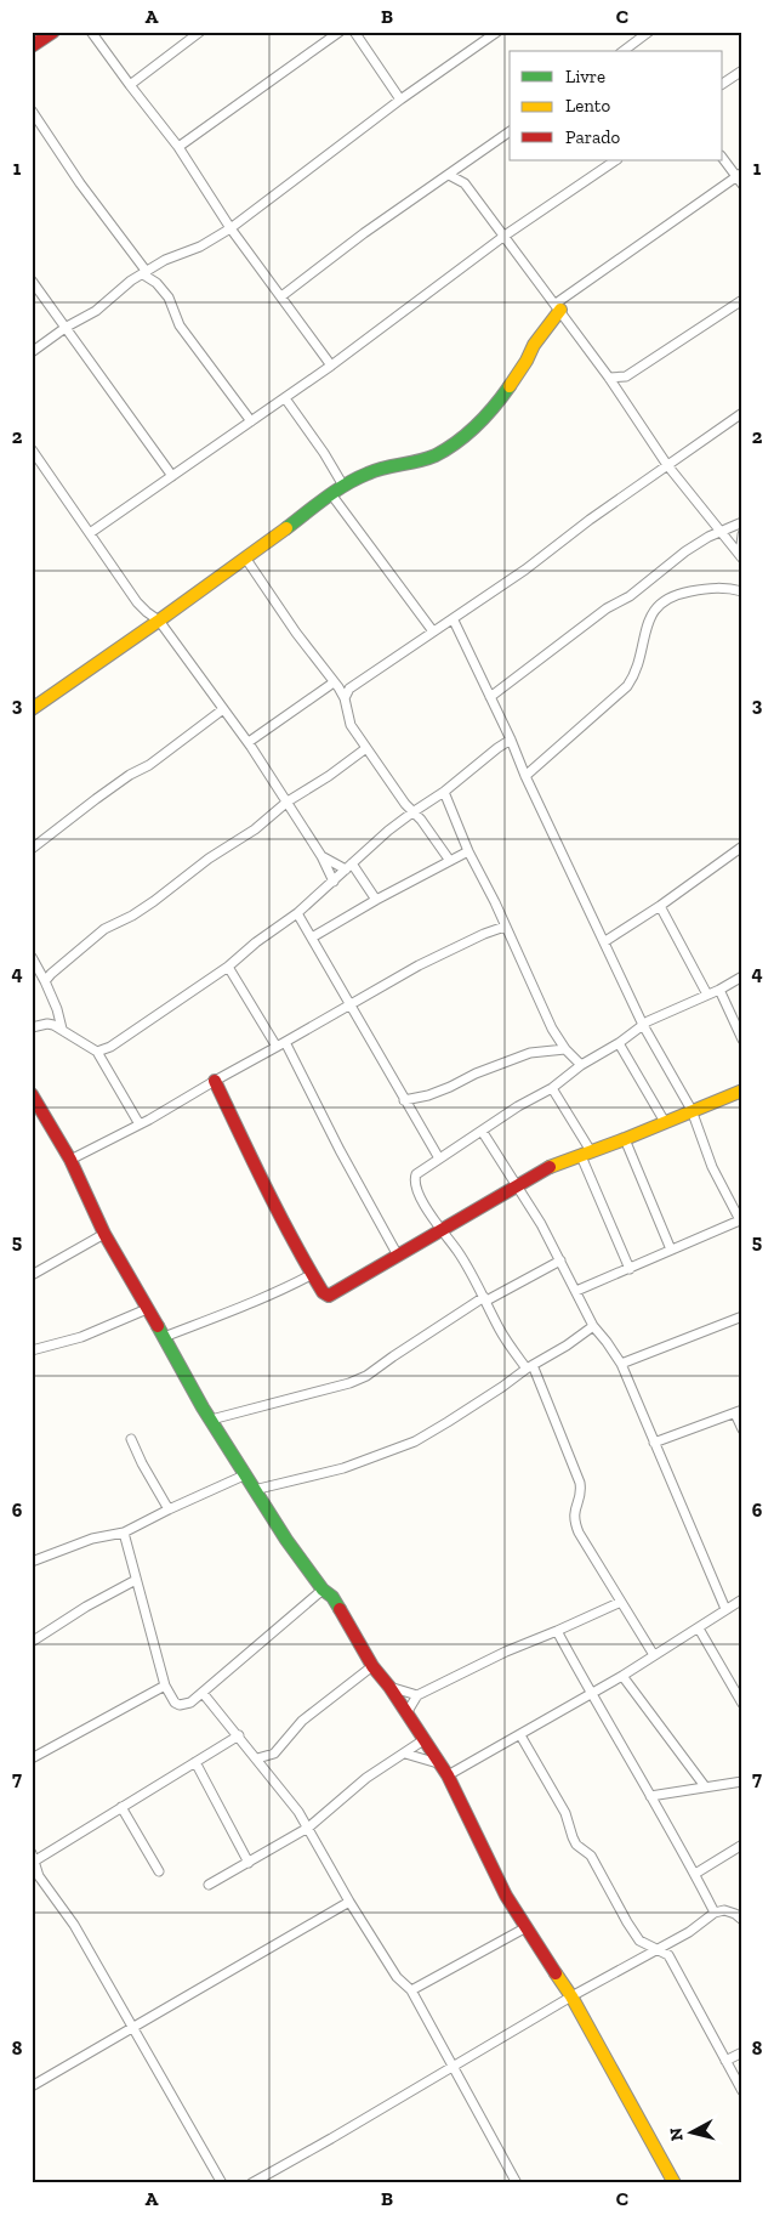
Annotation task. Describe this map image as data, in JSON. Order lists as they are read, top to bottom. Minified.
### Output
{"legend":["Livre","Lento","Parado"],"north":"left","grid":{"columns":["A","B","C"],"rows":["1","2","3","4","5","6","7","8"]}}
